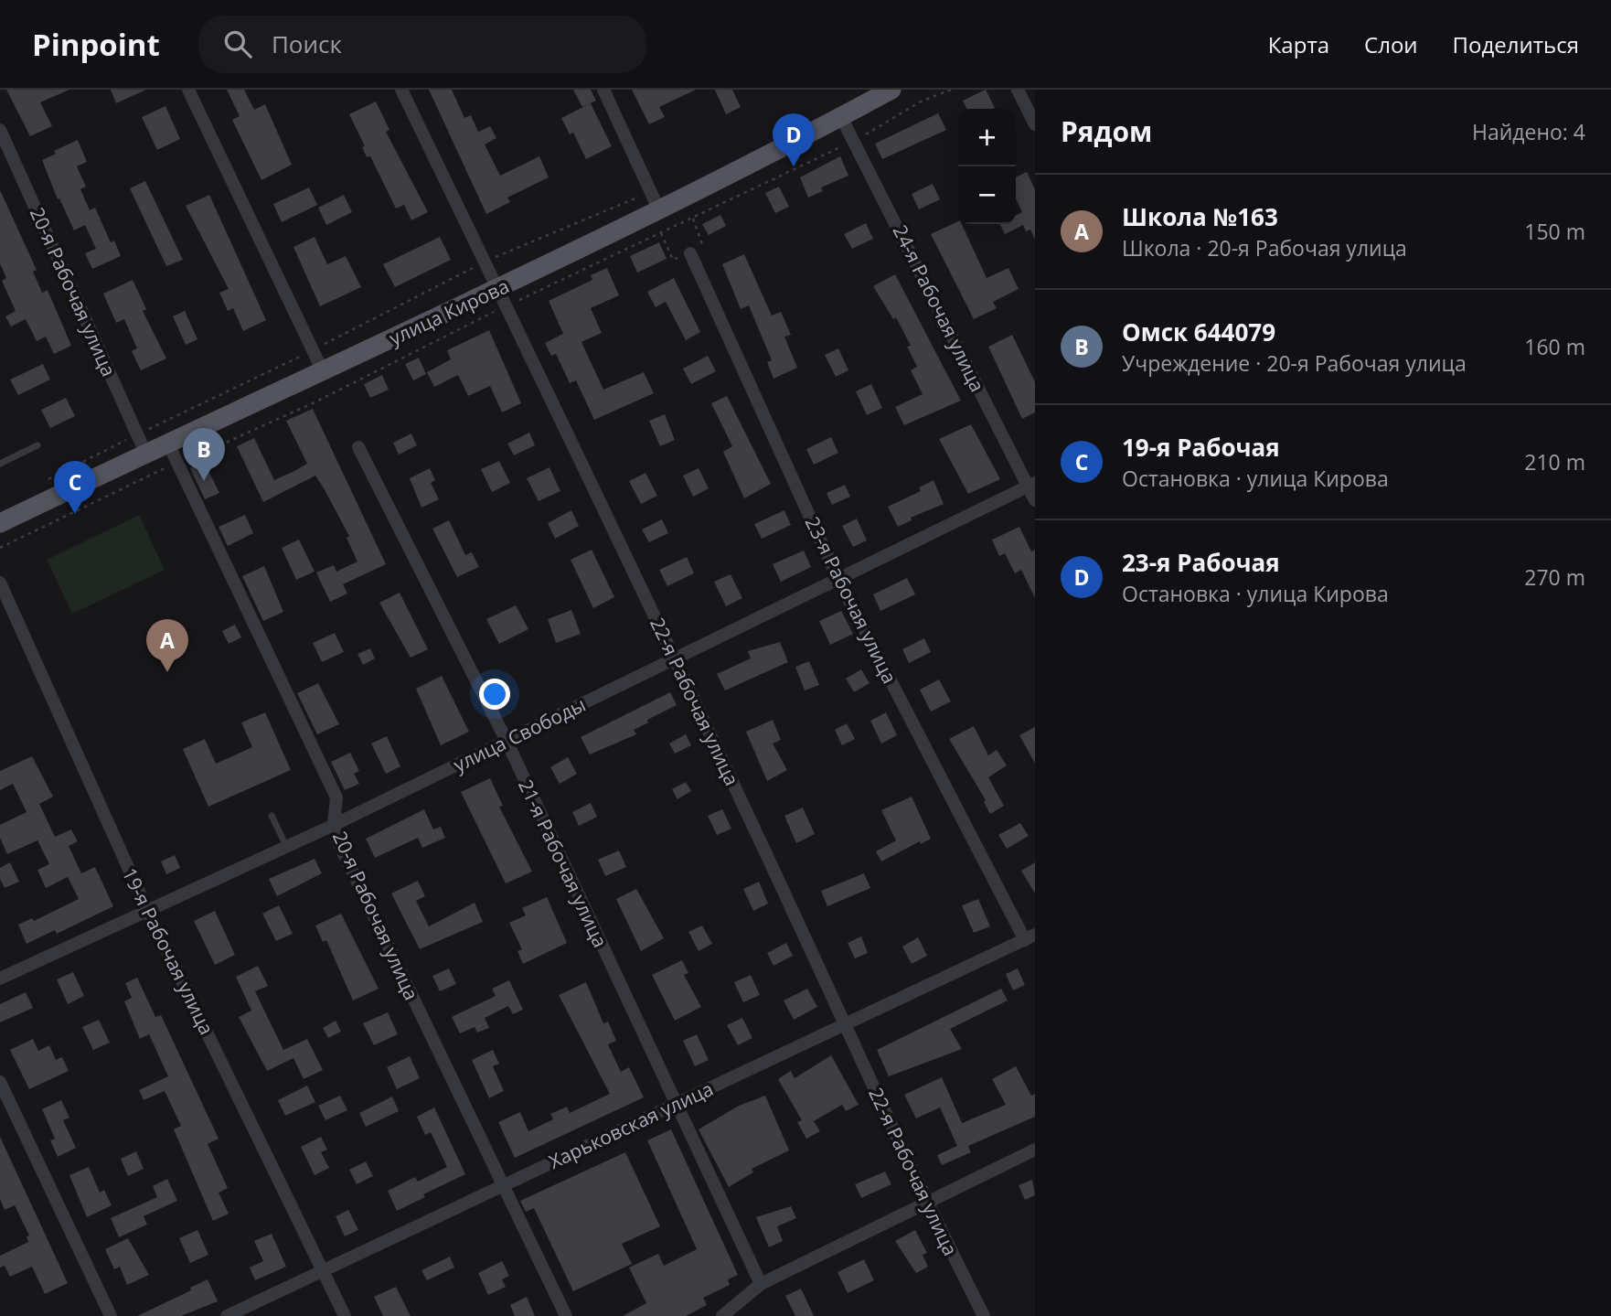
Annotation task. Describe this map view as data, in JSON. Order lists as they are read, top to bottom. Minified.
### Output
{"streets":{"main road":["улица Кирова"],"street":["20-я Рабочая улица","24-я Рабочая улица","23-я Рабочая улица","22-я Рабочая улица","улица Свободы","21-я Рабочая улица","19-я Рабочая улица","Харьковская улица"]},"crossings":[["20-я Рабочая улица","улица Кирова"],["20-я Рабочая улица","улица Свободы"],["20-я Рабочая улица","Харьковская улица"],["24-я Рабочая улица","улица Кирова"],["24-я Рабочая улица","улица Свободы"],["улица Кирова","22-я Рабочая улица"],["23-я Рабочая улица","улица Свободы"],["23-я Рабочая улица","Харьковская улица"],["22-я Рабочая улица","улица Свободы"],["22-я Рабочая улица","Харьковская улица"],["улица Свободы","21-я Рабочая улица"],["улица Свободы","19-я Рабочая улица"],["21-я Рабочая улица","Харьковская улица"],["19-я Рабочая улица","Харьковская улица"]],"page":{"header":"Pinpoint","search":"Поиск","nav":["Карта","Слои","Поделиться"],"heading":["Рядом","Найдено: 4"],"map_buttons":["+","−"],"pins":["D","B","C","A"],"list":[{"mark":"A","name":"Школа №163","note":"Школа · 20-я Рабочая улица","value":"150 m"},{"mark":"B","name":"Омск 644079","note":"Учреждение · 20-я Рабочая улица","value":"160 m"},{"mark":"C","name":"19-я Рабочая","note":"Остановка · улица Кирова","value":"210 m"},{"mark":"D","name":"23-я Рабочая","note":"Остановка · улица Кирова","value":"270 m"}]}}
